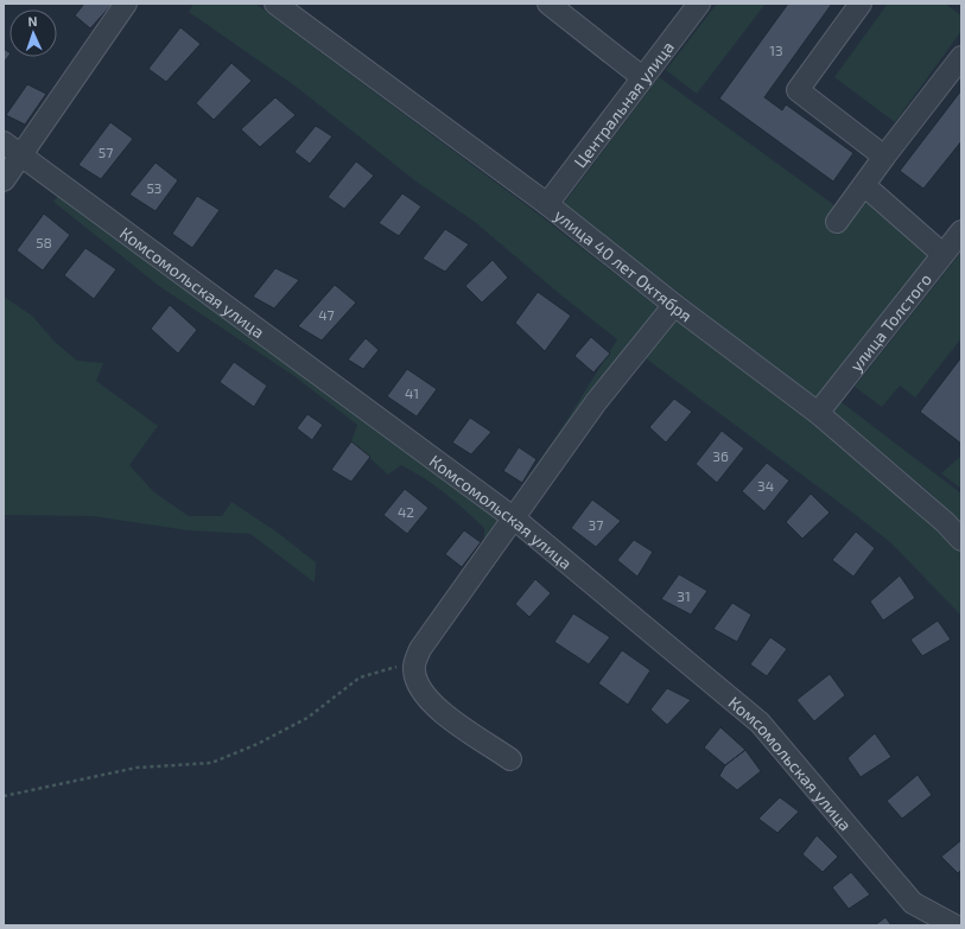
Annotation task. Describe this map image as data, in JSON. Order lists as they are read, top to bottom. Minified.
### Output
{"streets":{"street":["Центральная улица","улица 40 лет Октября","Комсомольская улица","улица Толстого"]},"crossings":[["Центральная улица","улица 40 лет Октября"],["улица 40 лет Октября","улица Толстого"]],"house_numbers":["13","57","53","58","47","41","36","34","42","37","31"],"north":"top"}
